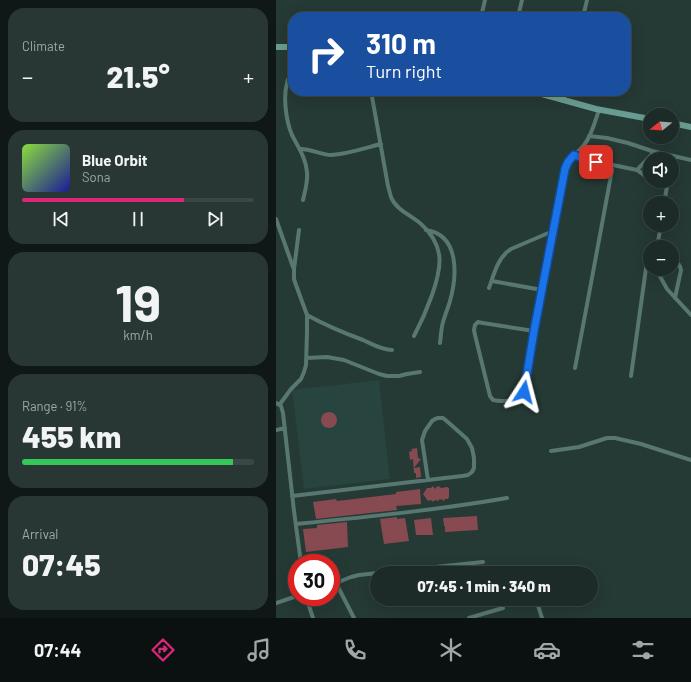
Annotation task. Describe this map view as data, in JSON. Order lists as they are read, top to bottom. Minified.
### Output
{"north":"left","page":{"tile":["Climate",["19","km/h"],["Range · 91%","455 km"],["Arrival","07:45"]],"turn":["310 m","Turn right"],"heat":["−","21.5°","+"],"map_buttons":["+","−"],"song":["Blue Orbit","Sona"],"limit":"30","trip":"07:45 · 1 min · 340 m","tabs":"07:44"}}
